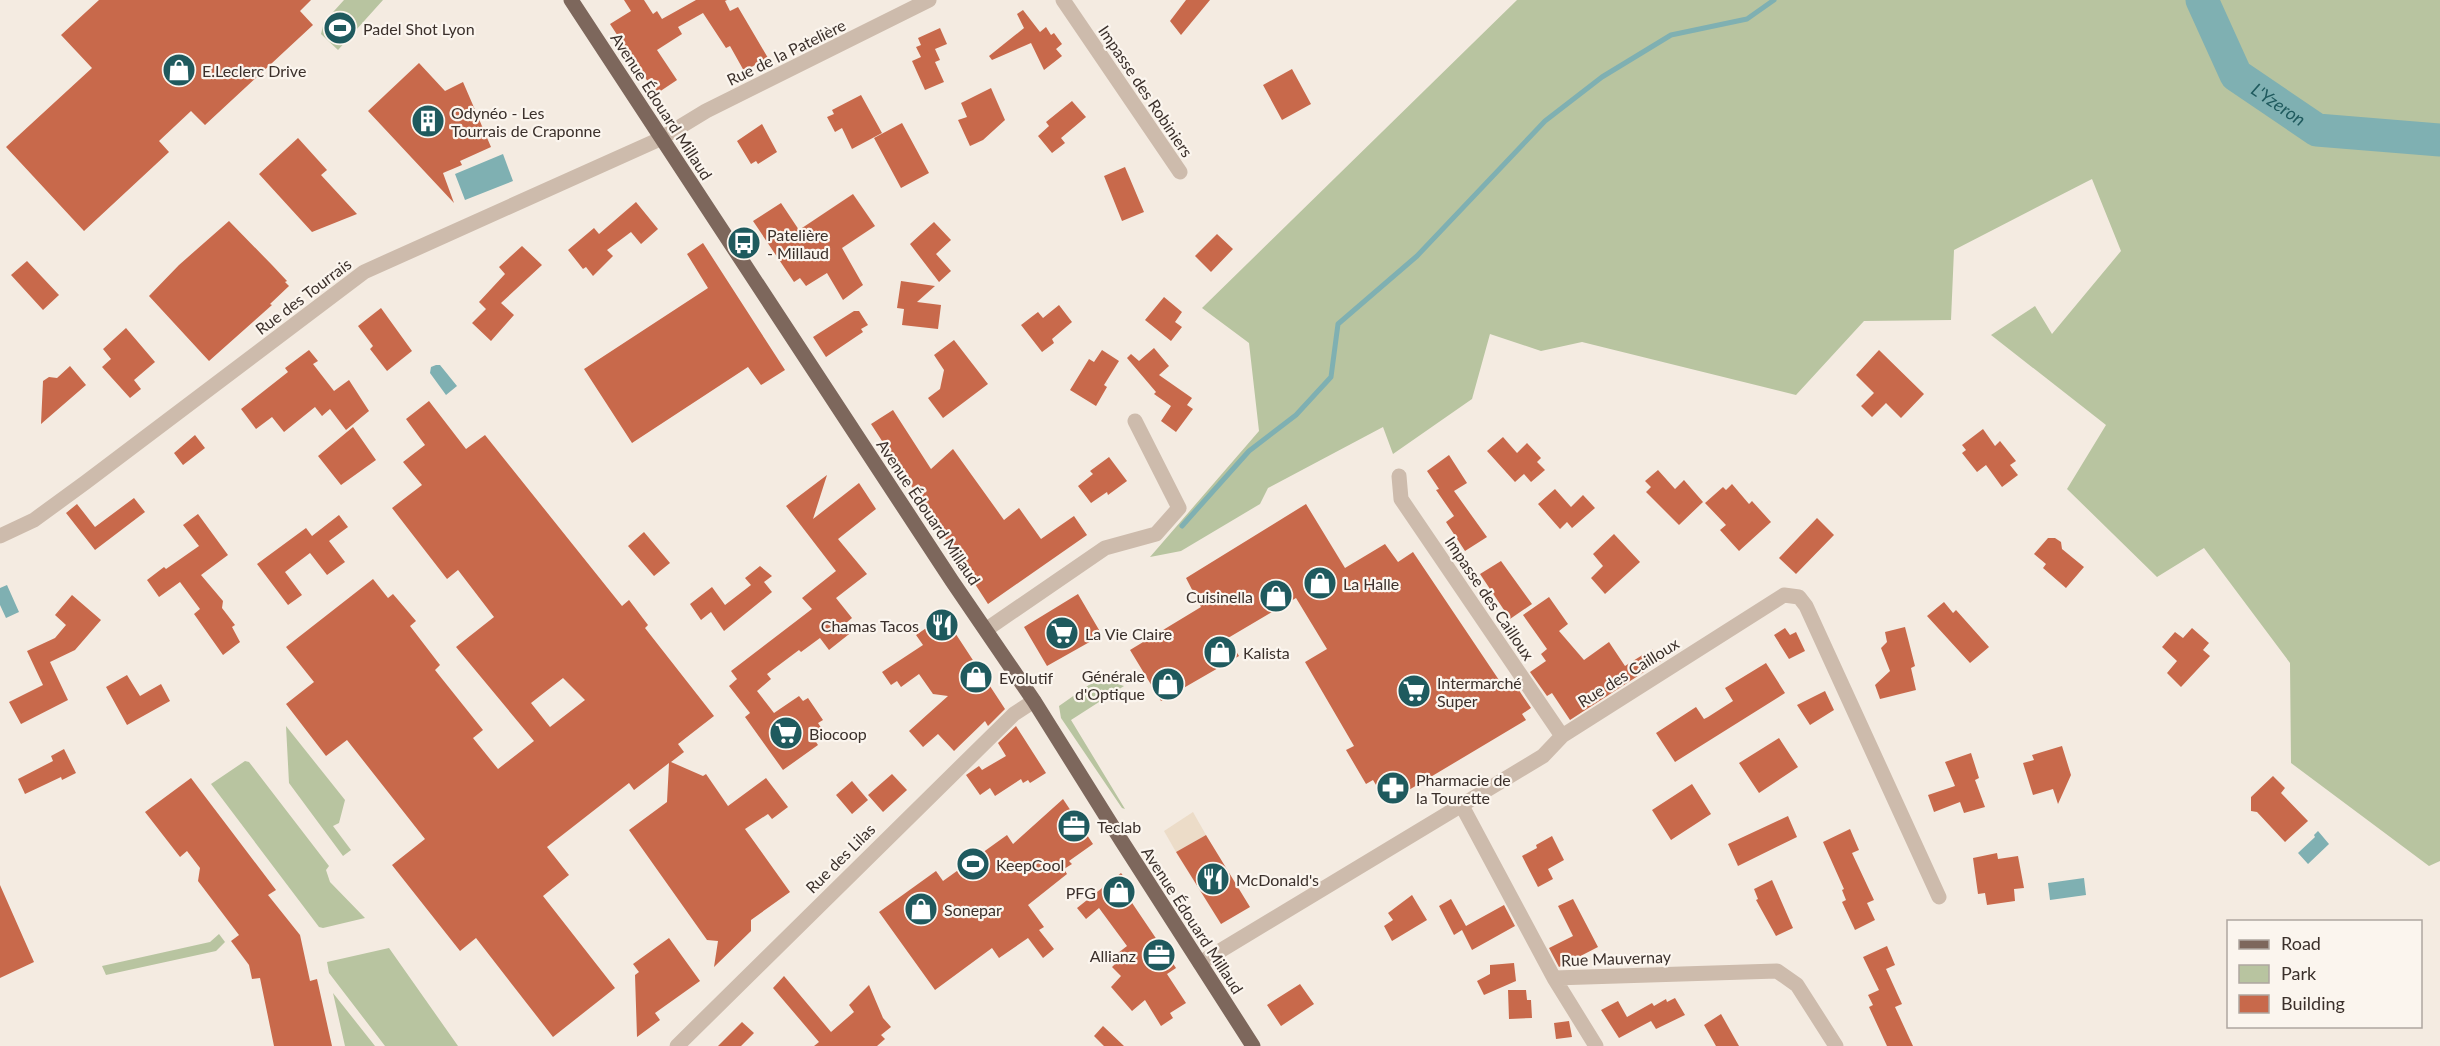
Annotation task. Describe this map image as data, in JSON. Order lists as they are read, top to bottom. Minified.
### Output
{"streets":{"main road":["Avenue Édouard Millaud"],"street":["Rue de la Patelière","Impasse des Robiniers","Rue des Tourrais","Impasse des Cailloux","Rue des Cailloux","Rue des Lilas","Rue Mauvernay"]},"crossings":[["Rue de la Patelière","Avenue Édouard Millaud"],["Rue de la Patelière","Rue des Tourrais"],["Avenue Édouard Millaud","Rue des Tourrais"],["Avenue Édouard Millaud","Rue des Cailloux"],["Avenue Édouard Millaud","Rue des Lilas"],["Impasse des Cailloux","Rue des Cailloux"],["Rue des Cailloux","Rue Mauvernay"]],"water":["L'Yzeron"],"places":{"sports":["Padel Shot Lyon","KeepCool"],"shop":["E.Leclerc Drive","La Halle","Cuisinella","Kalista","Evolutif","Générale d'Optique","PFG","Sonepar"],"building":["Odynéo - Les Tourrais de Craponne"],"bus stop":["Patelière - Millaud"],"restaurant":["Chamas Tacos","McDonald's"],"supermarket":["La Vie Claire","Intermarché Super","Biocoop"],"pharmacy":["Pharmacie de la Tourette"],"office":["Teclab","Allianz"]},"legend":["Road","Park","Building"]}
